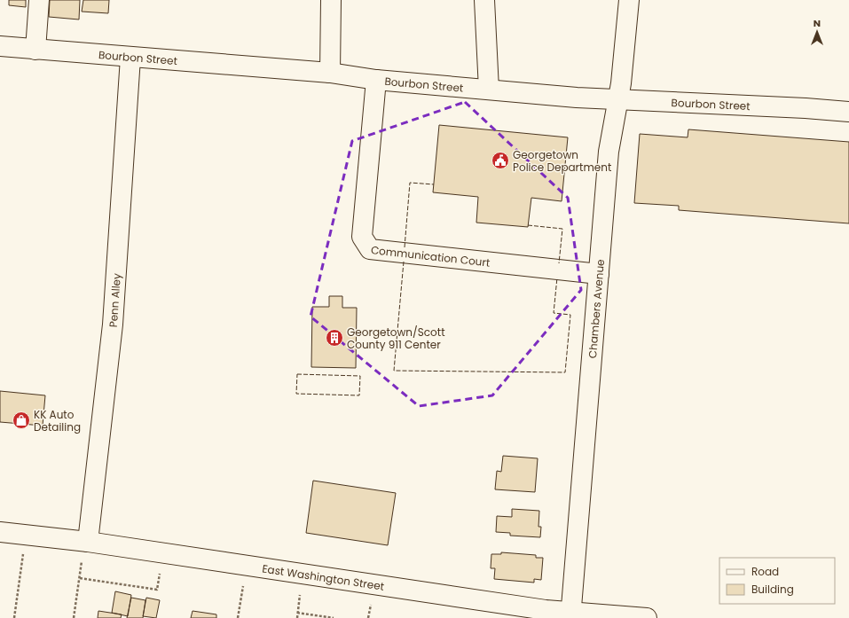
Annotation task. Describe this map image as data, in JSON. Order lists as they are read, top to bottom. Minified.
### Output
{"streets":{"street":["Bourbon Street","Communication Court","Penn Alley","Chambers Avenue","East Washington Street"]},"crossings":[["Bourbon Street","Communication Court"],["Bourbon Street","Penn Alley"],["Bourbon Street","Chambers Avenue"],["Communication Court","Chambers Avenue"],["Penn Alley","East Washington Street"],["Chambers Avenue","East Washington Street"]],"places":{"public building":["Georgetown Police Department"],"building":["Georgetown/Scott County 911 Center"],"shop":["KK Auto Detailing"]},"legend":["Road","Building"],"north":"top"}
